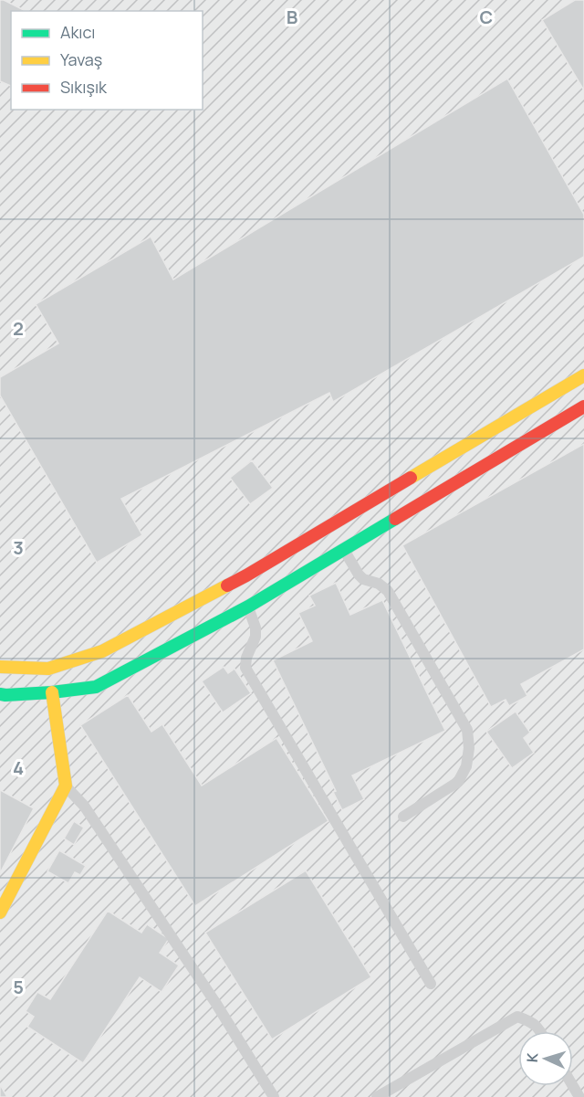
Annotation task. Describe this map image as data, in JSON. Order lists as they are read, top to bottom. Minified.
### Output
{"legend":["Akıcı","Yavaş","Sıkışık"],"north":"left","grid":{"columns":["B","C"],"rows":["2","3","4","5"]}}
